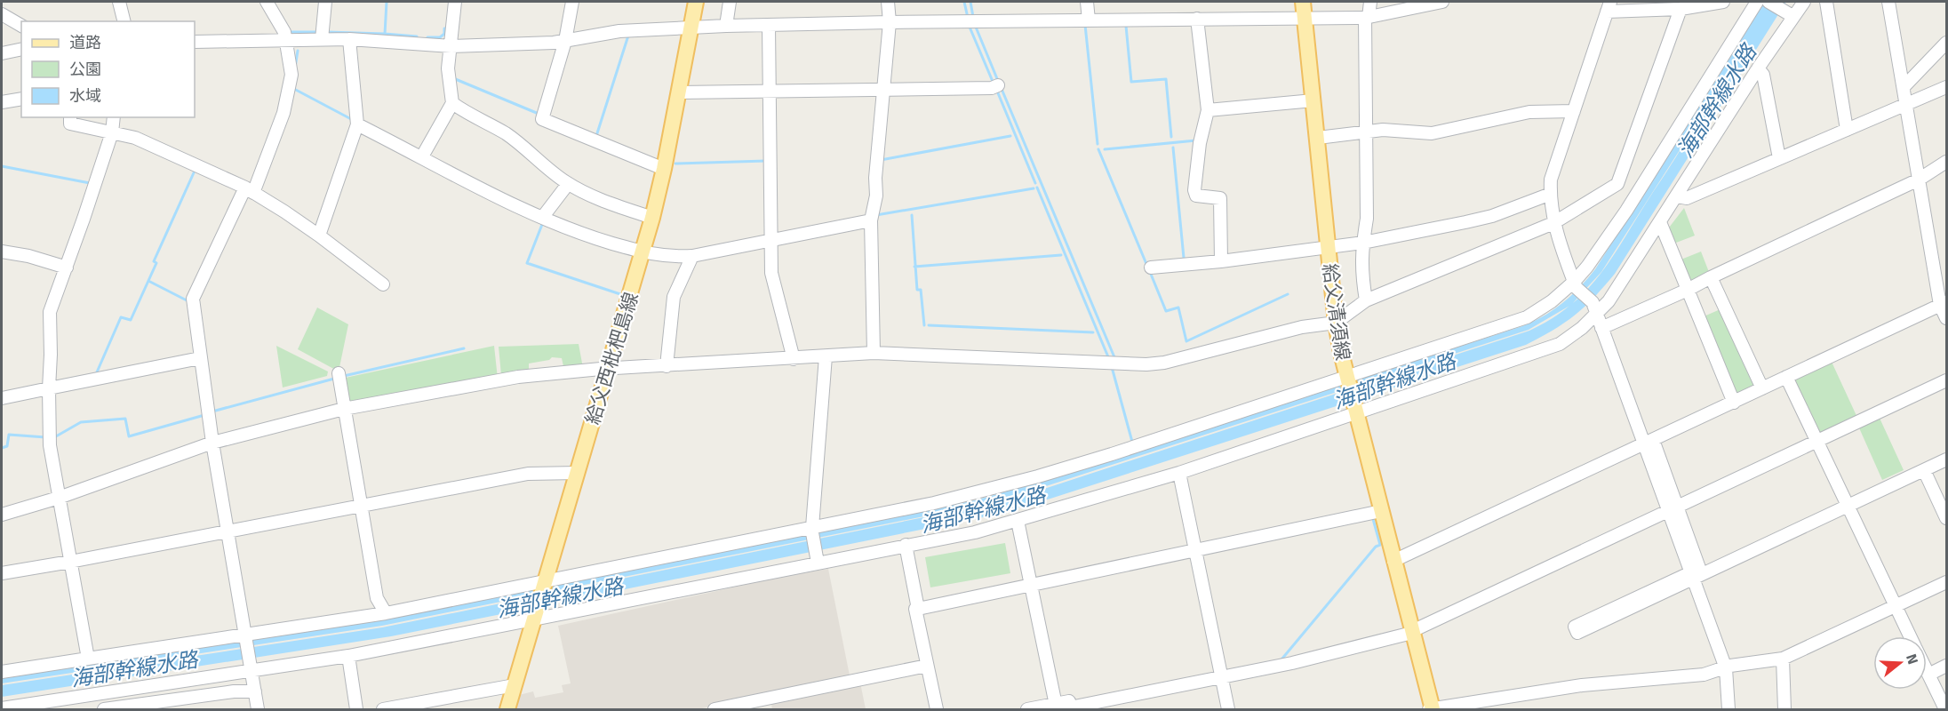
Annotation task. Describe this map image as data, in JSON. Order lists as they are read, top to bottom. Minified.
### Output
{"streets":{"main road":["給父清須線","給父西枇杷島線"]},"water":["海部幹線水路"],"legend":["道路","公園","水域"],"north":"right"}
